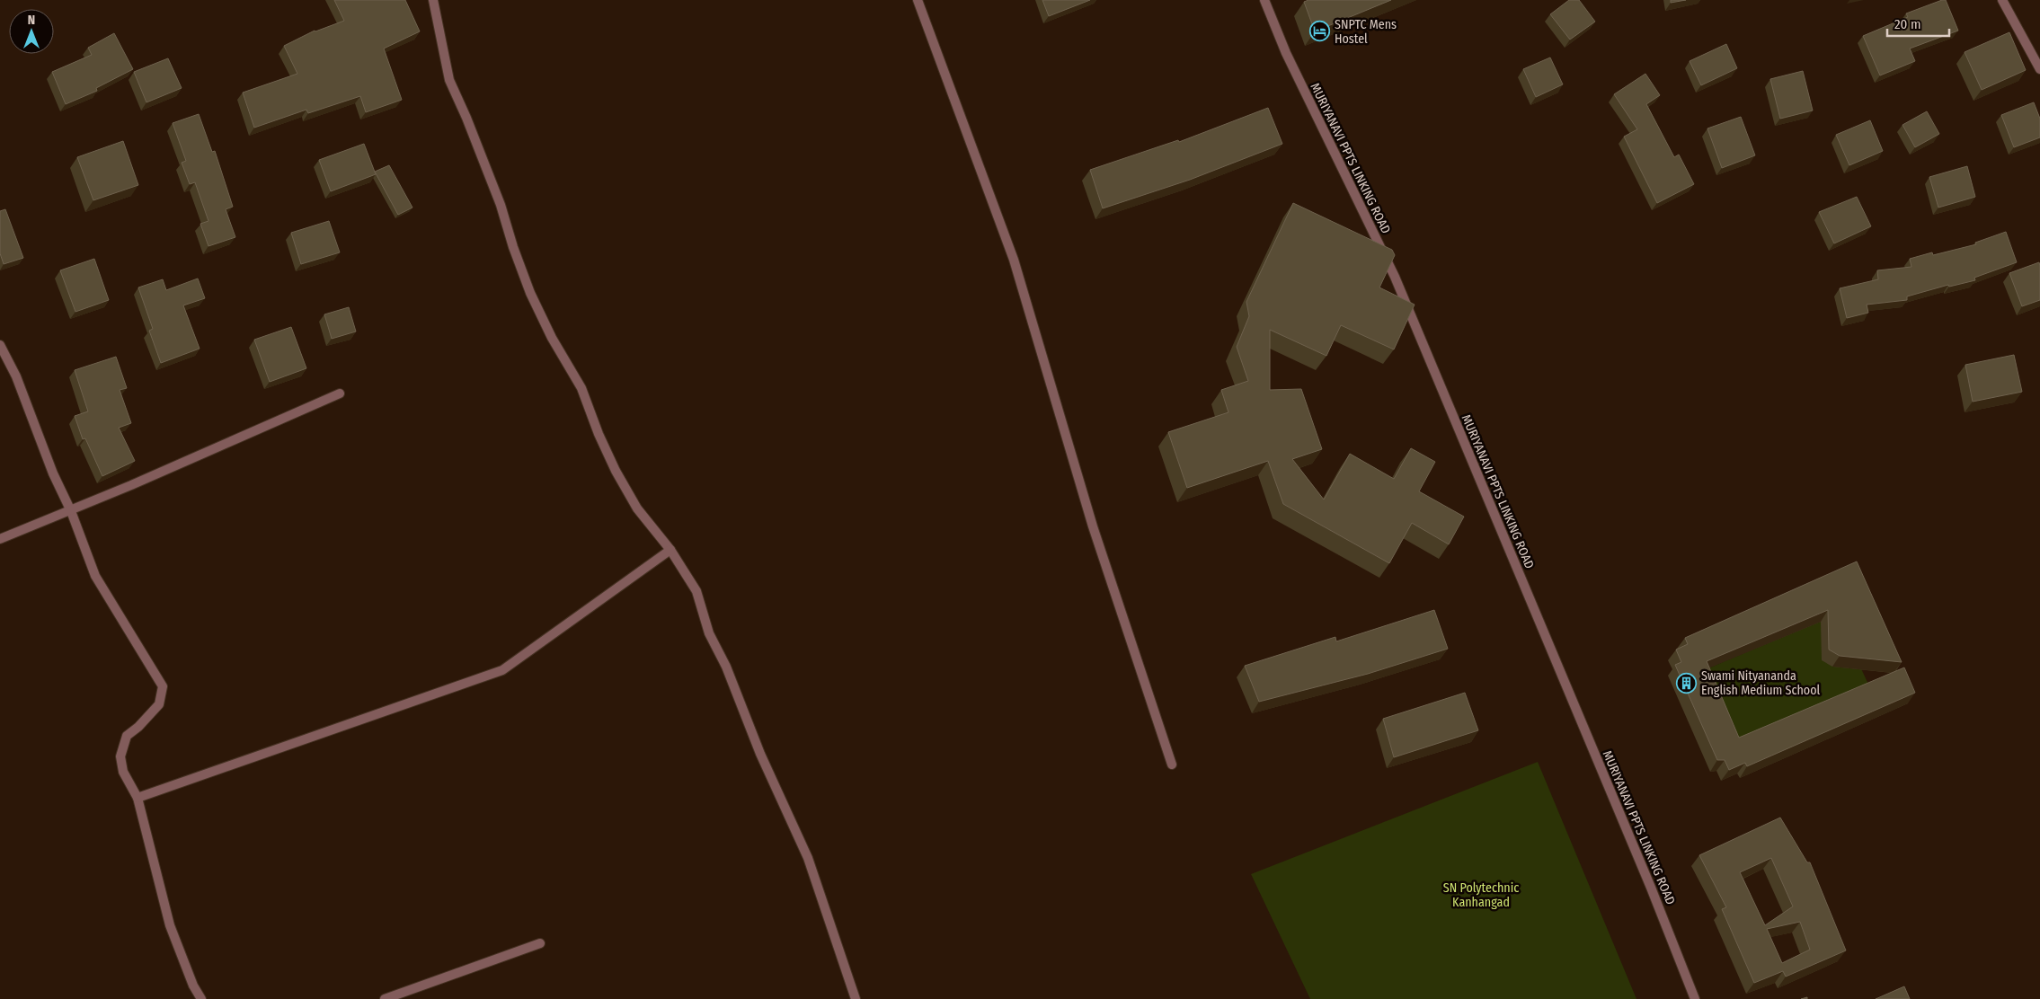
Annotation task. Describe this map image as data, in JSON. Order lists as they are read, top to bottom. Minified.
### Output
{"streets":{"street":["MURIYANAVI PPTS LINKING ROAD"]},"parks":["SN Polytechnic Kanhangad"],"places":{"hotel":["SNPTC Mens Hostel"],"building":["Swami Nityananda English Medium School"]},"scale_bar":"20 m","north":"top"}
